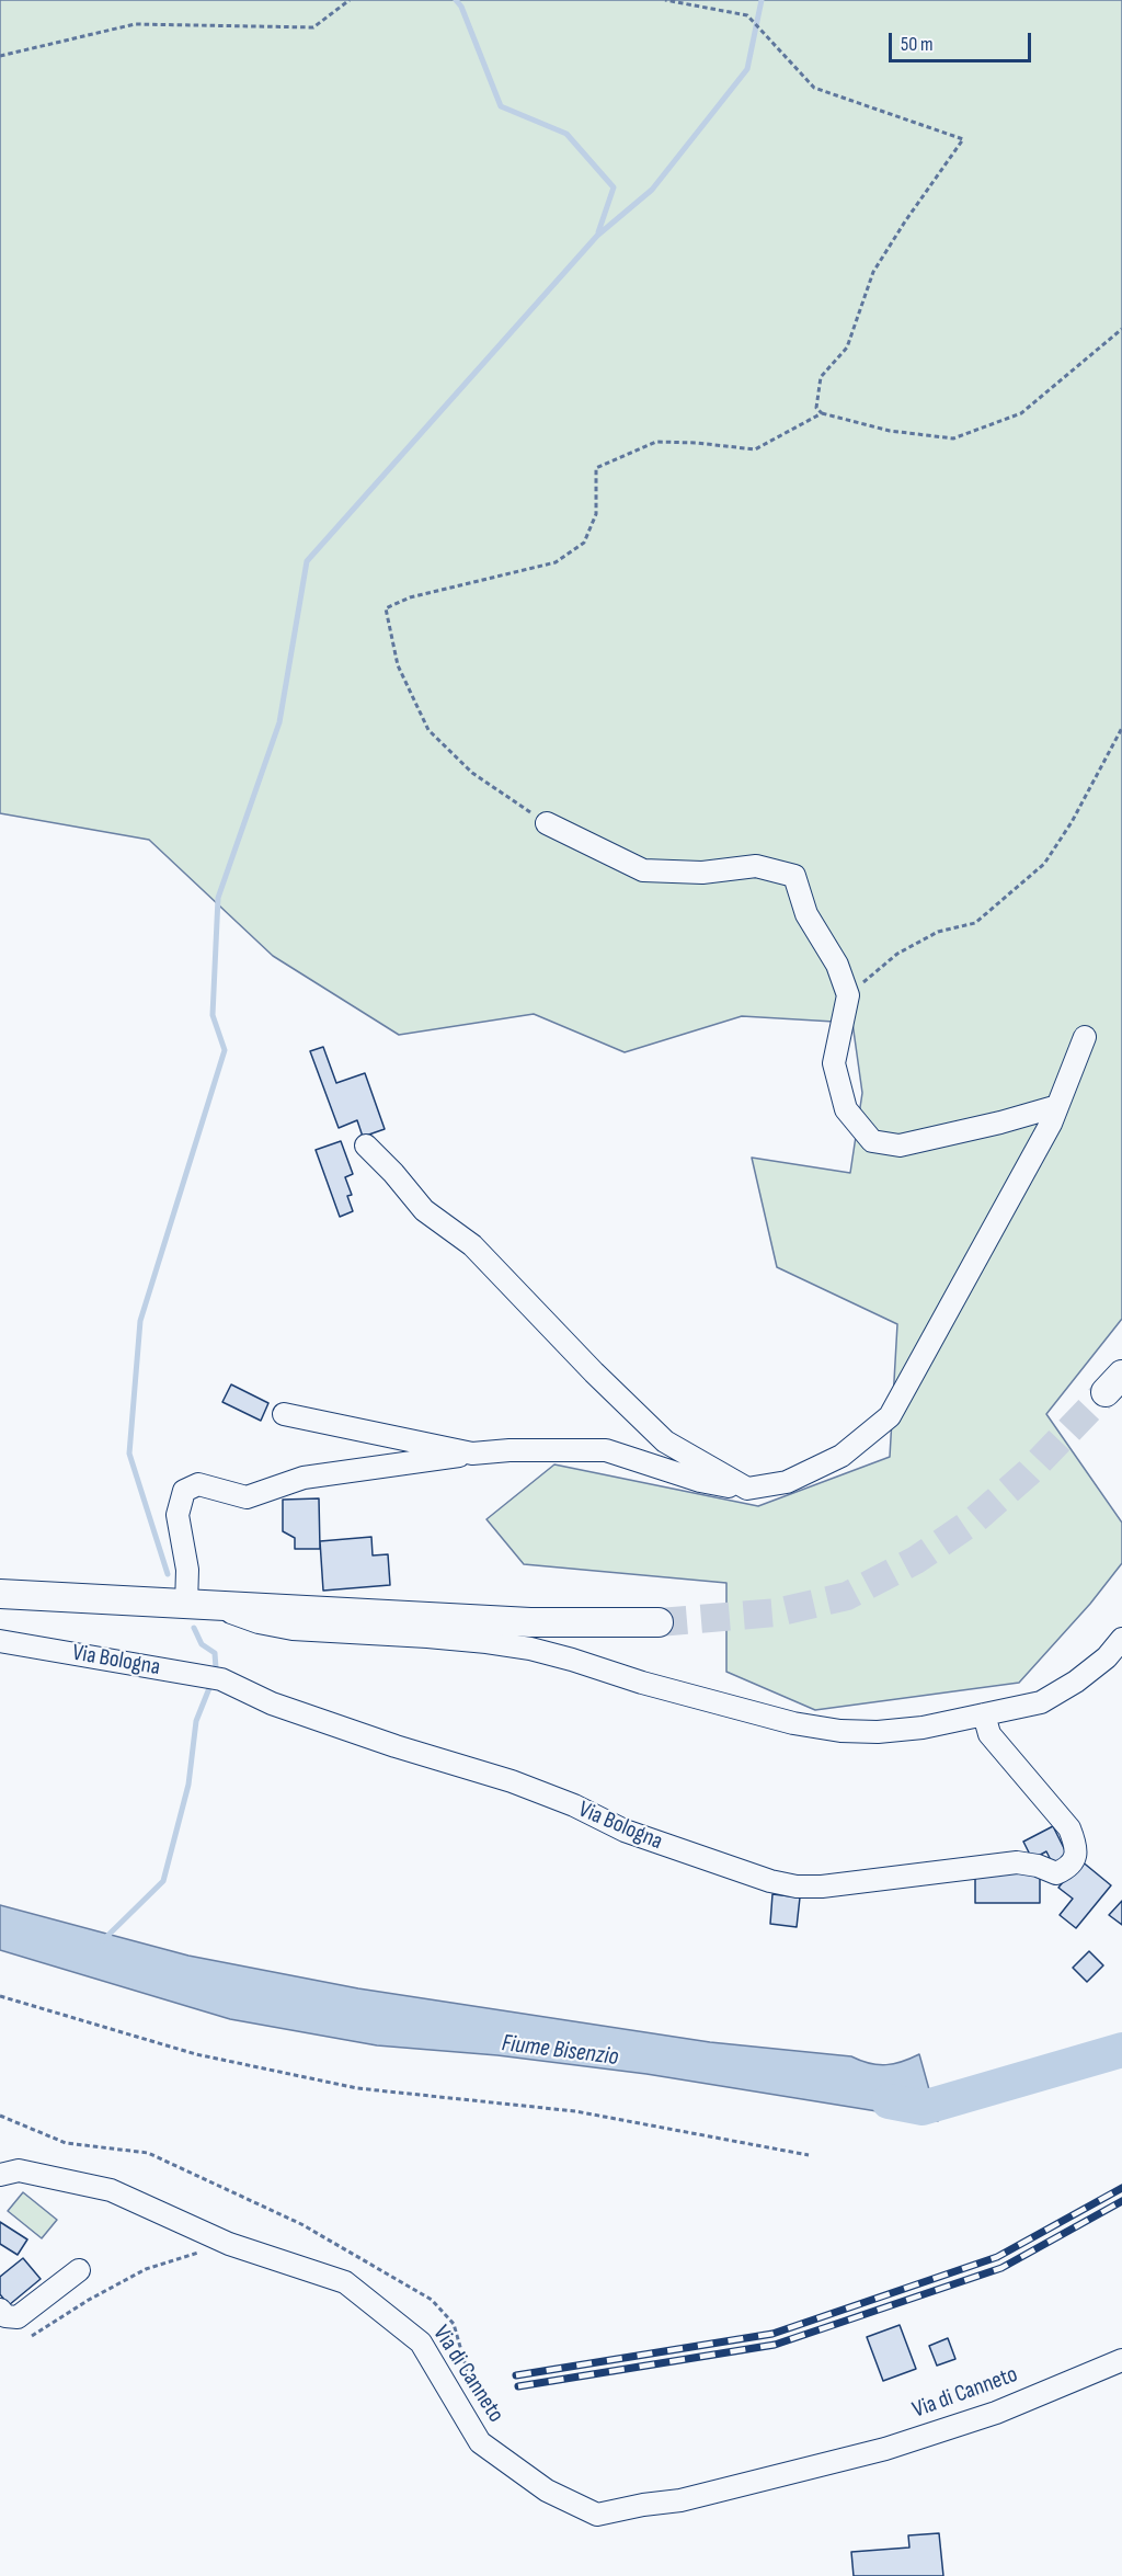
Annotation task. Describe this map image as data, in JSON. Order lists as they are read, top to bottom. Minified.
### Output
{"streets":{"street":["Via Bologna","Via di Canneto"]},"water":["Fiume Bisenzio"],"scale_bar":"50 m"}
